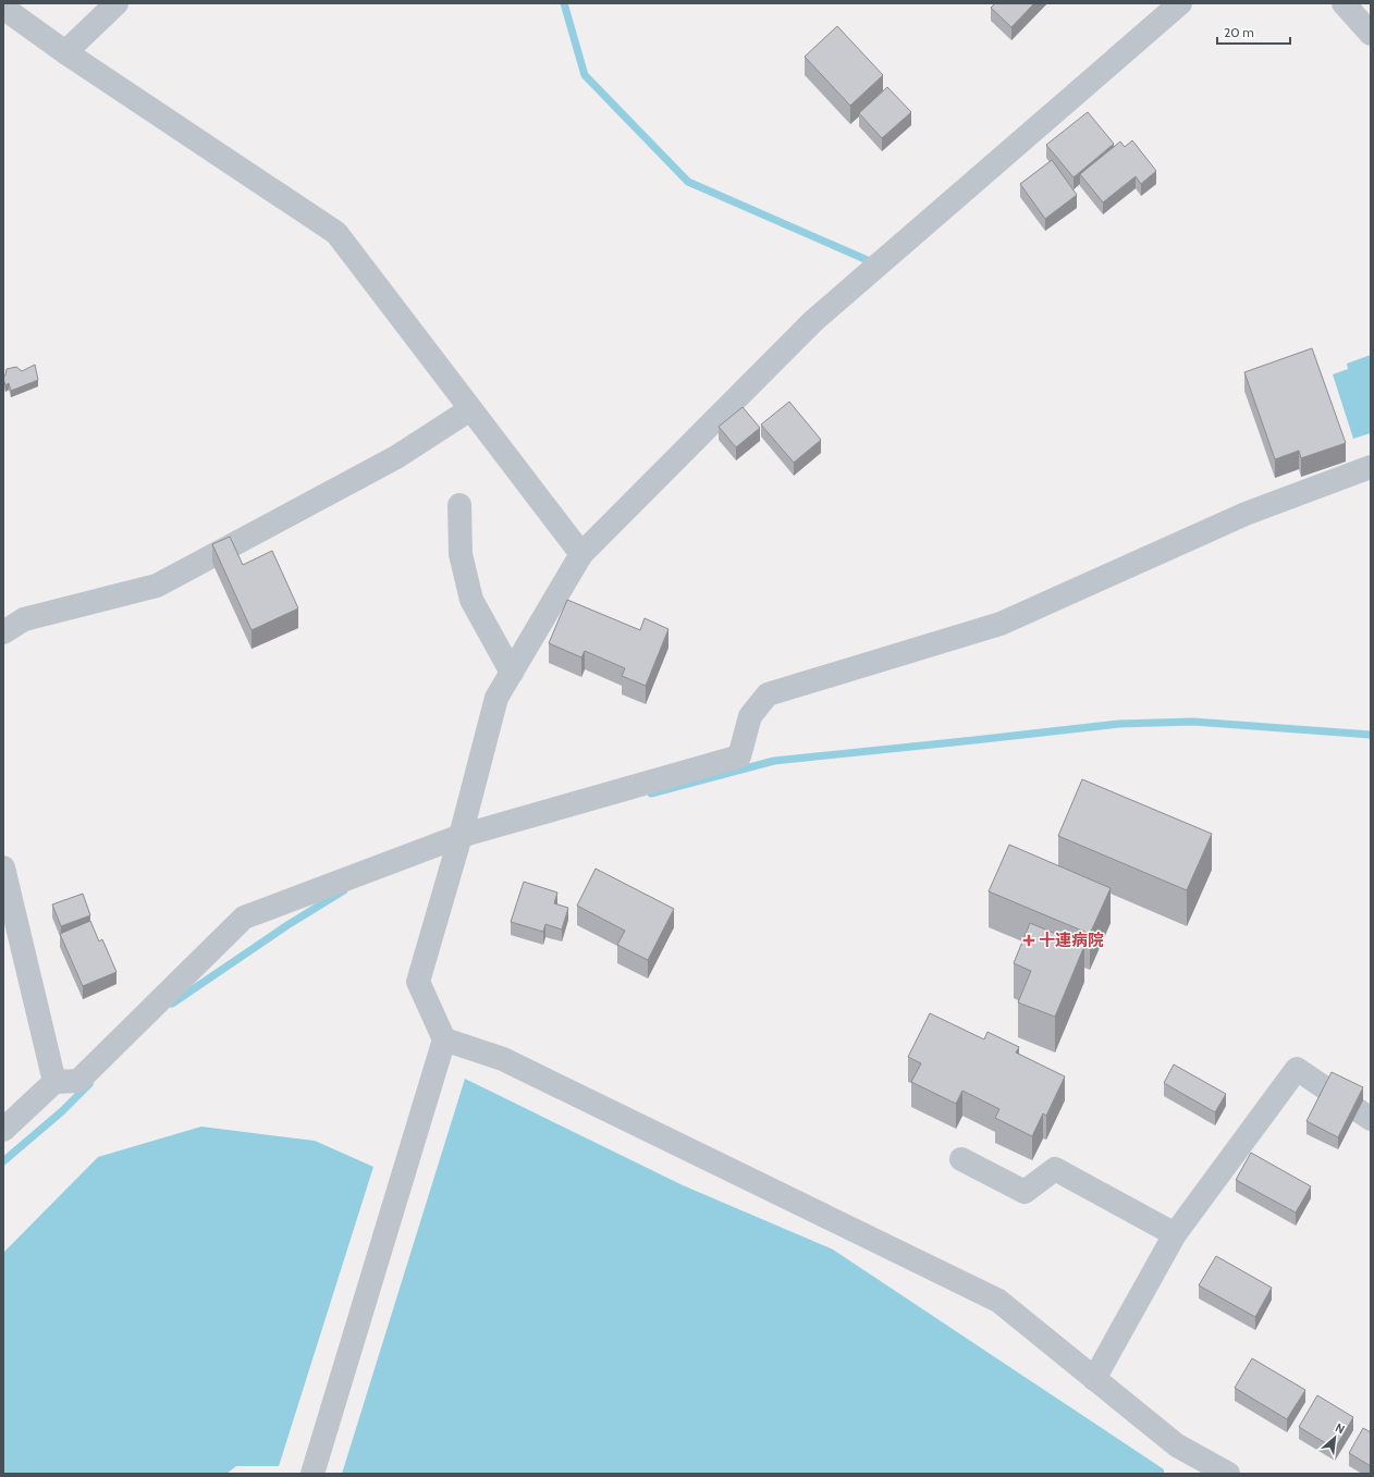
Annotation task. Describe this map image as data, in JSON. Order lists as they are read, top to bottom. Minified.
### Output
{"places":{"health":["十連病院"]},"scale_bar":"20 m","north":"top right"}
